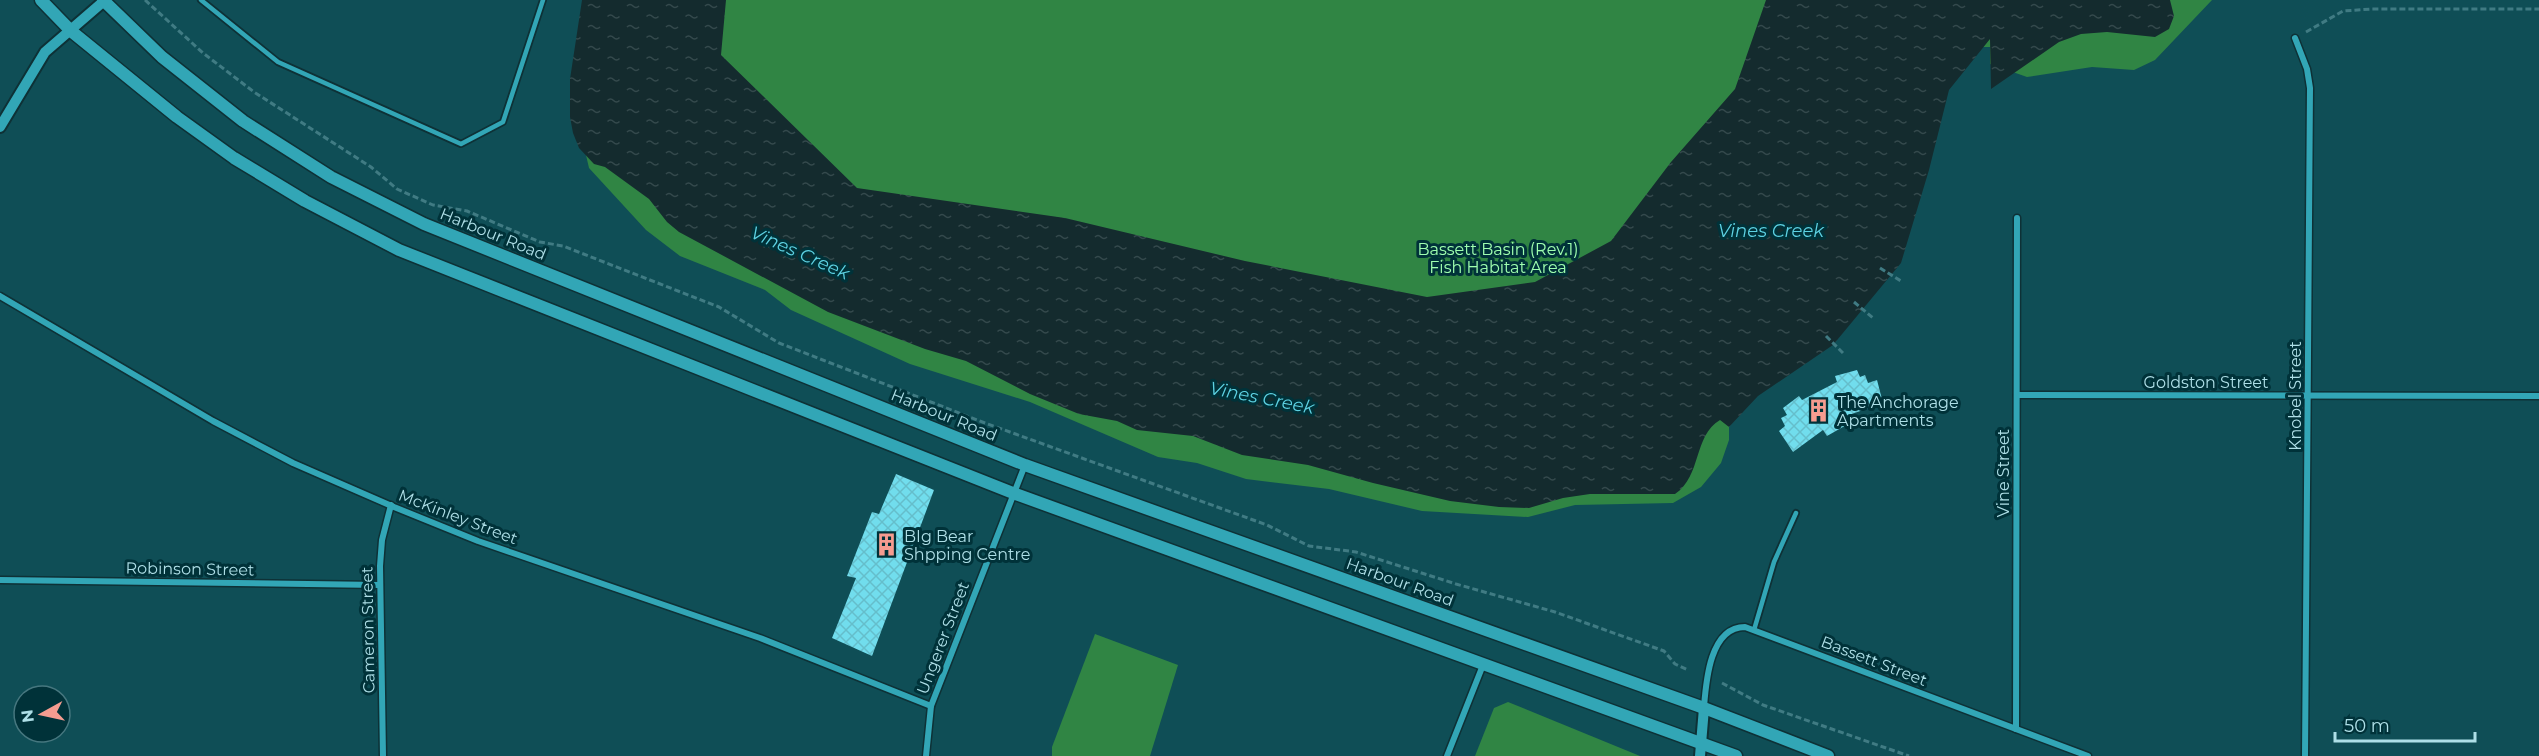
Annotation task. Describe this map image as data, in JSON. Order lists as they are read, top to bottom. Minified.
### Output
{"streets":{"main road":["Harbour Road"],"street":["Goldston Street","Knobel Street","Vine Street","McKinley Street","Robinson Street","Cameron Street","Ungerer Street","Bassett Street"]},"crossings":[["Harbour Road","Ungerer Street"],["Harbour Road","Bassett Street"],["Goldston Street","Knobel Street"],["Goldston Street","Vine Street"],["Vine Street","Bassett Street"],["McKinley Street","Cameron Street"],["McKinley Street","Ungerer Street"],["Robinson Street","Cameron Street"]],"water":["Vines Creek"],"parks":["Bassett Basin (Rev.1) Fish Habitat Area"],"places":{"building":["The Anchorage Apartments","BIg Bear Shpping Centre"]},"scale_bar":"50 m","north":"left"}
